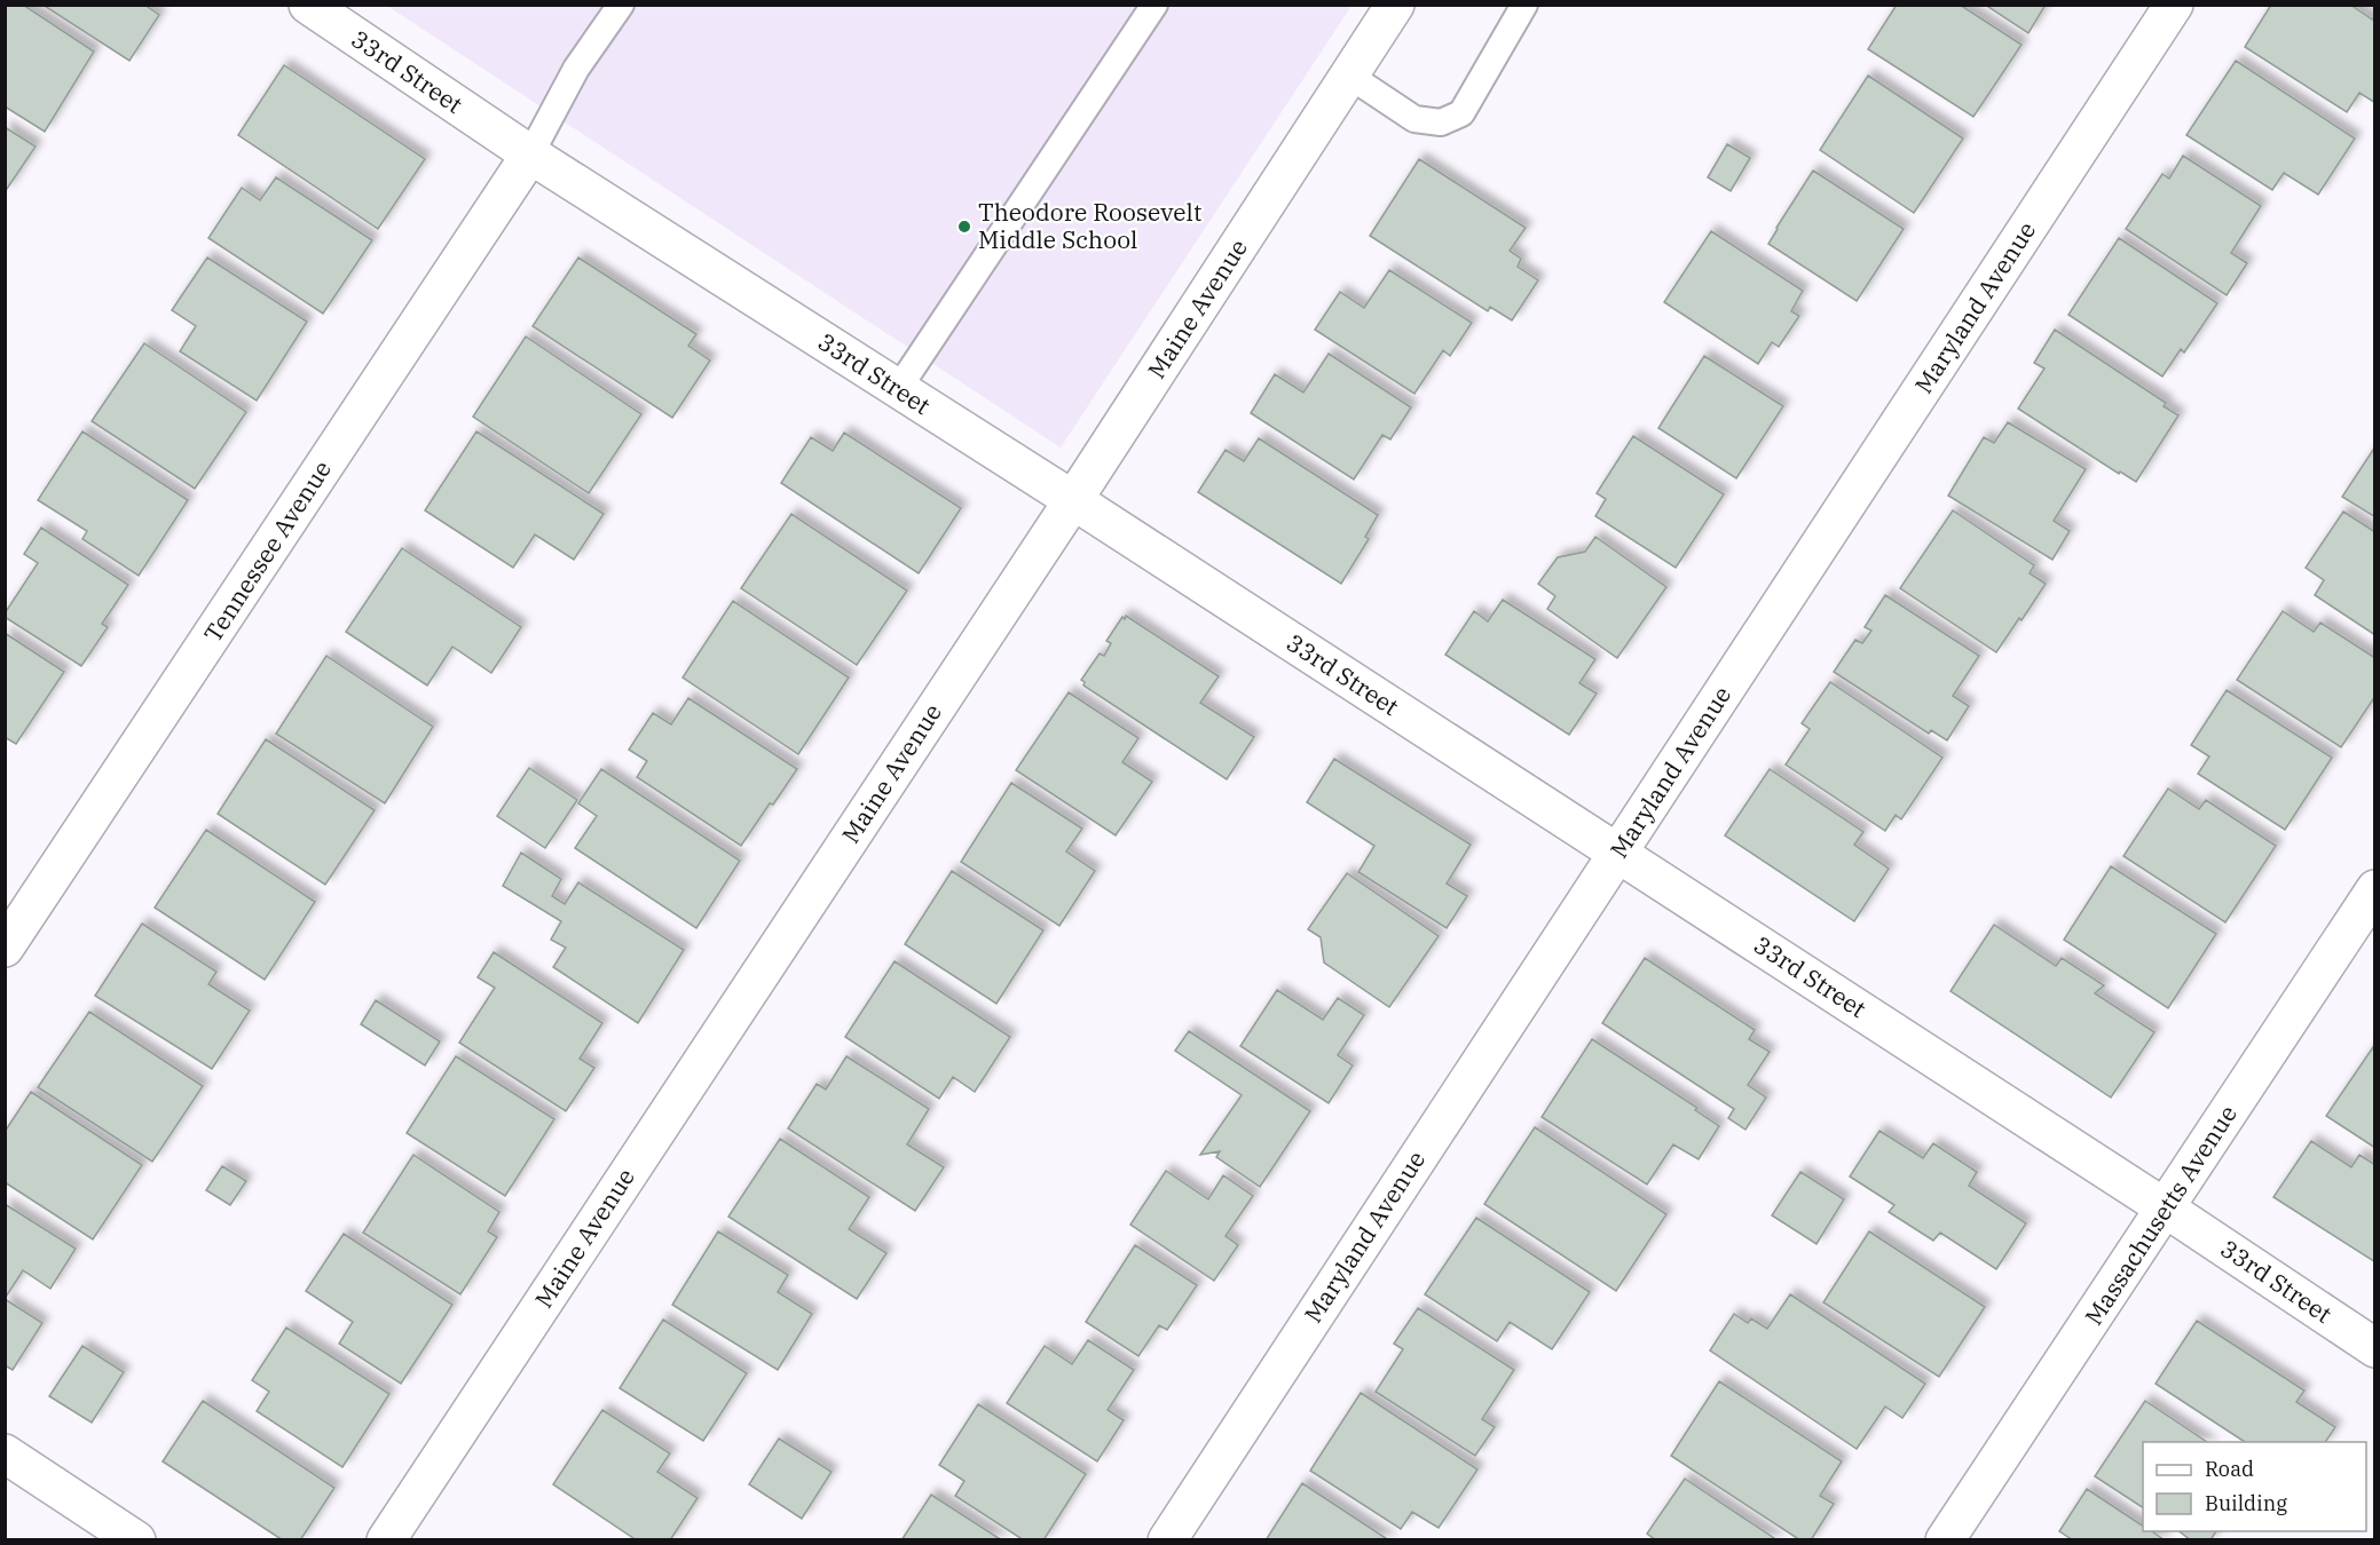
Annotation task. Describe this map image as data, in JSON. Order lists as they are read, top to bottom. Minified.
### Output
{"streets":{"street":["33rd Street","Maryland Avenue","Maine Avenue","Tennessee Avenue","Massachusetts Avenue"]},"crossings":[["33rd Street","Maryland Avenue"],["33rd Street","Maine Avenue"],["33rd Street","Tennessee Avenue"],["33rd Street","Massachusetts Avenue"]],"places":["Theodore Roosevelt Middle School"],"legend":["Road","Building"]}
